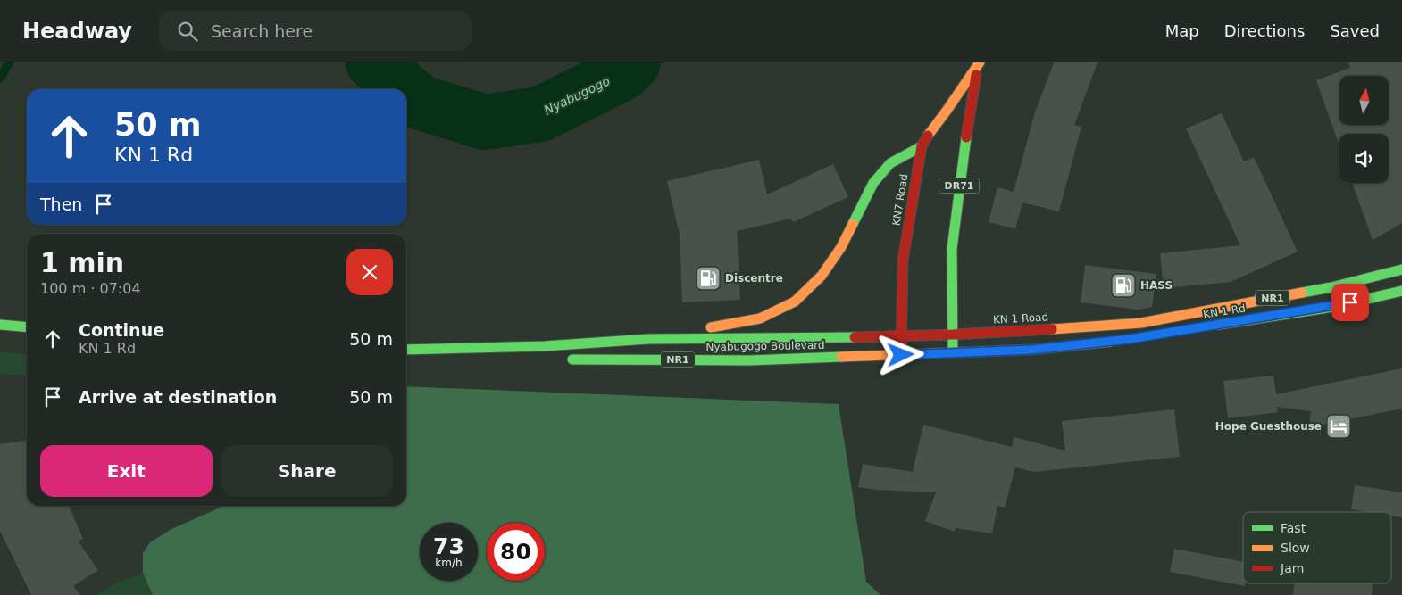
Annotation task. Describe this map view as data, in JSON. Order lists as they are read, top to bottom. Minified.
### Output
{"streets":{"main road":["DR71","KN7 Road","NR1","KN 1 Rd","KN 1 Road","Nyabugogo Boulevard"]},"crossings":[["KN7 Road","KN 1 Road"],["KN7 Road","Nyabugogo Boulevard"],["KN 1 Rd","KN 1 Road"],["KN 1 Road","Nyabugogo Boulevard"]],"water":["Nyabugogo"],"places":{"fuel station":["Discentre","HASS"],"hotel":["Hope Guesthouse"]},"legend":["Fast","Slow","Jam"],"north":"top","page":{"header":"Headway","search":"Search here","nav":["Map","Directions","Saved"],"turn":["50 m","KN 1 Rd"],"then":"Then","heading":["1 min","100 m · 07:04"],"list":[{"name":"Continue","note":"KN 1 Rd","value":"50 m"},{"name":"Arrive at destination","value":"50 m"}],"buttons":["Exit","Share"],"speed":"73 km/h","limit":"80"}}
